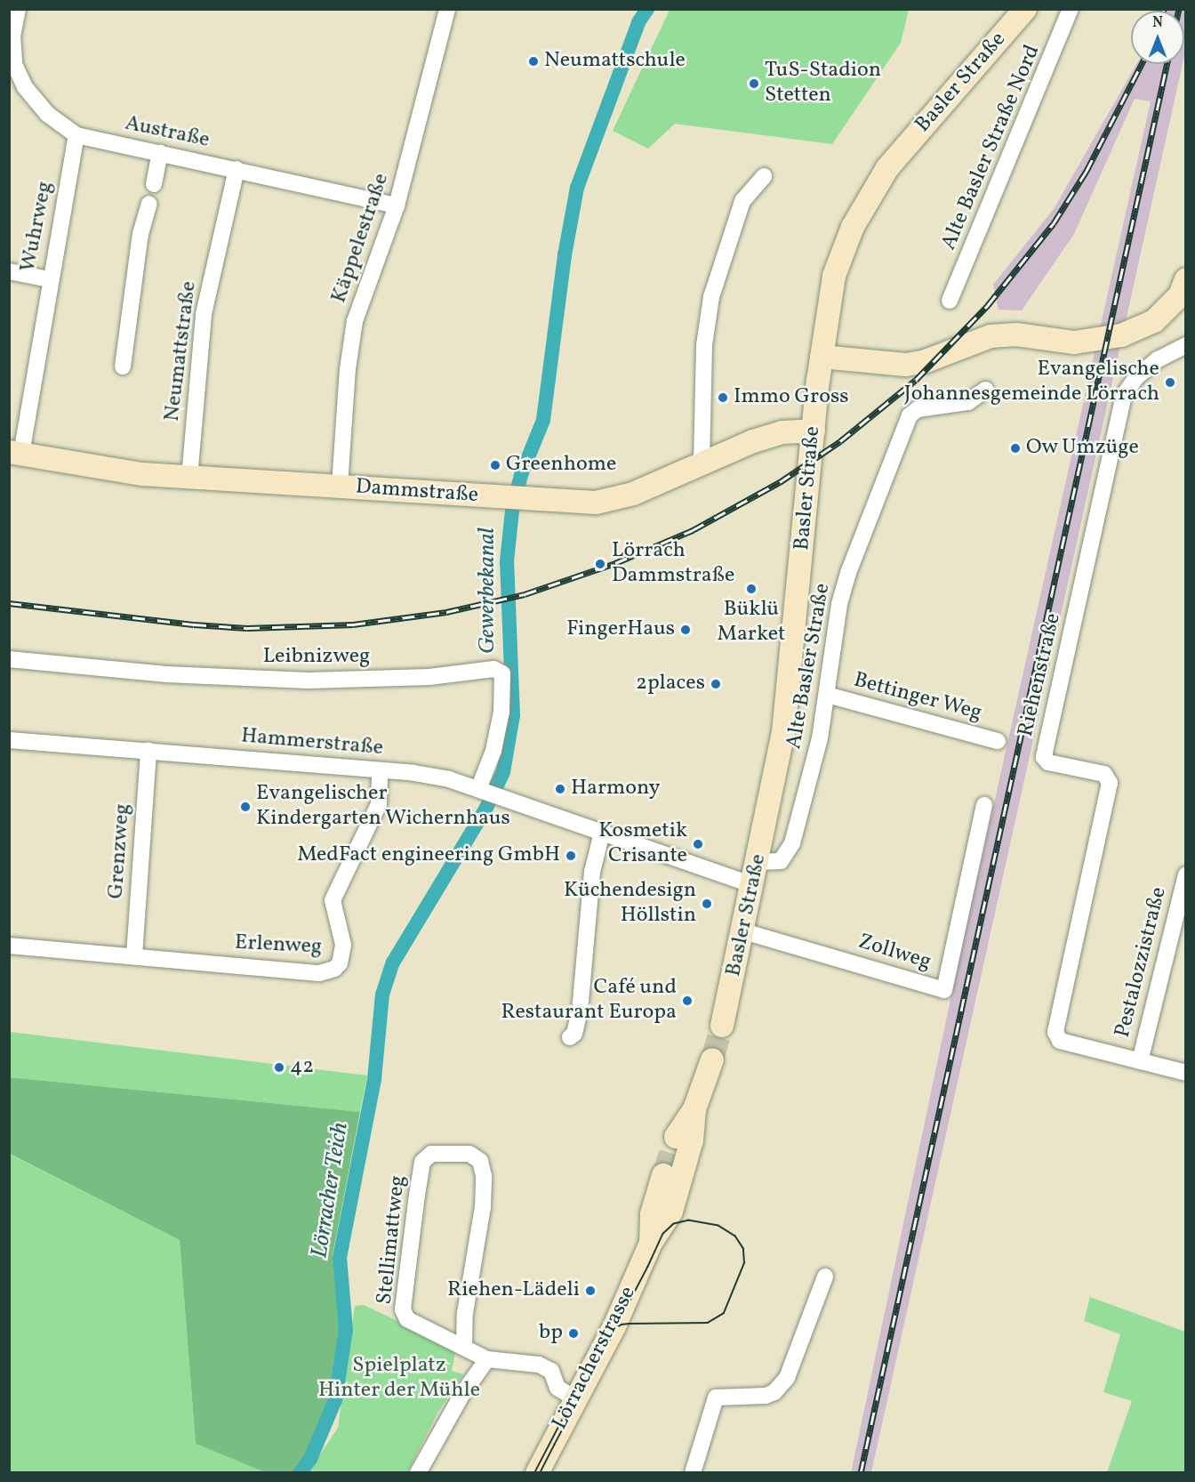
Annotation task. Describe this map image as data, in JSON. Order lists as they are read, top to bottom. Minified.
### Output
{"streets":{"main road":["Basler Straße","Dammstraße","Lörracherstrasse"],"street":["Austraße","Alte Basler Straße Nord","Wuhrweg","Käppelestraße","Neumattstraße","Leibnizweg","Alte Basler Straße","Riehenstraße","Bettinger Weg","Hammerstraße","Grenzweg","Erlenweg","Zollweg","Pestalozzistraße","Stellimattweg"]},"crossings":[["Basler Straße","Dammstraße"],["Basler Straße","Alte Basler Straße"],["Basler Straße","Hammerstraße"],["Basler Straße","Zollweg"],["Austraße","Wuhrweg"],["Austraße","Käppelestraße"],["Austraße","Neumattstraße"],["Wuhrweg","Dammstraße"],["Käppelestraße","Dammstraße"],["Neumattstraße","Dammstraße"],["Leibnizweg","Hammerstraße"],["Alte Basler Straße","Bettinger Weg"],["Riehenstraße","Pestalozzistraße"],["Hammerstraße","Grenzweg"],["Hammerstraße","Erlenweg"],["Grenzweg","Erlenweg"],["Stellimattweg","Lörracherstrasse"]],"water":["Gewerbekanal","Lörracher Teich"],"parks":["Spielplatz Hinter der Mühle"],"places":["Neumattschule","TuS-Stadion Stetten","Evangelische Johannesgemeinde Lörrach","Immo Gross","Ow Umzüge","Greenhome","Lörrach Dammstraße","Büklü Market","FingerHaus","2places","Harmony","Evangelischer Kindergarten Wichernhaus","Kosmetik Crisante","MedFact engineering GmbH","Küchendesign Höllstin","Café und Restaurant Europa","42","Riehen-Lädeli","bp"],"north":"top"}
